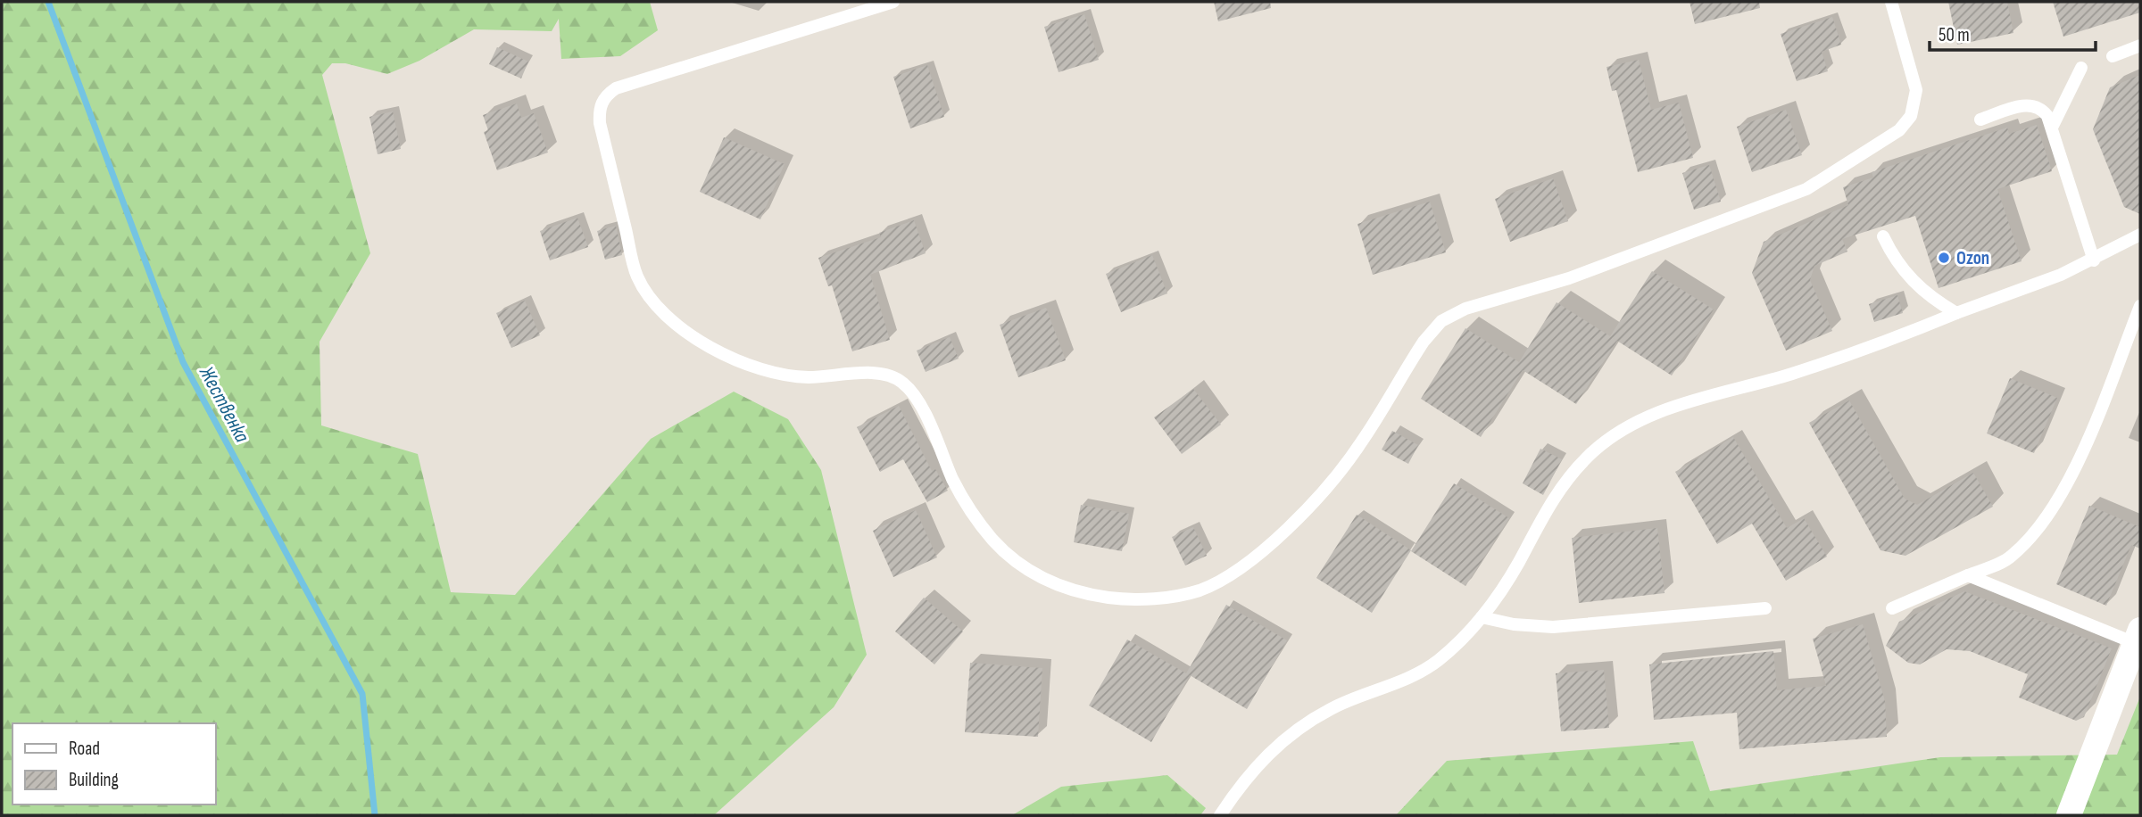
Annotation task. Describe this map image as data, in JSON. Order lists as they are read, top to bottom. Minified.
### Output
{"water":["Жественка"],"places":["Ozon"],"legend":["Road","Building"],"scale_bar":"50 m"}
